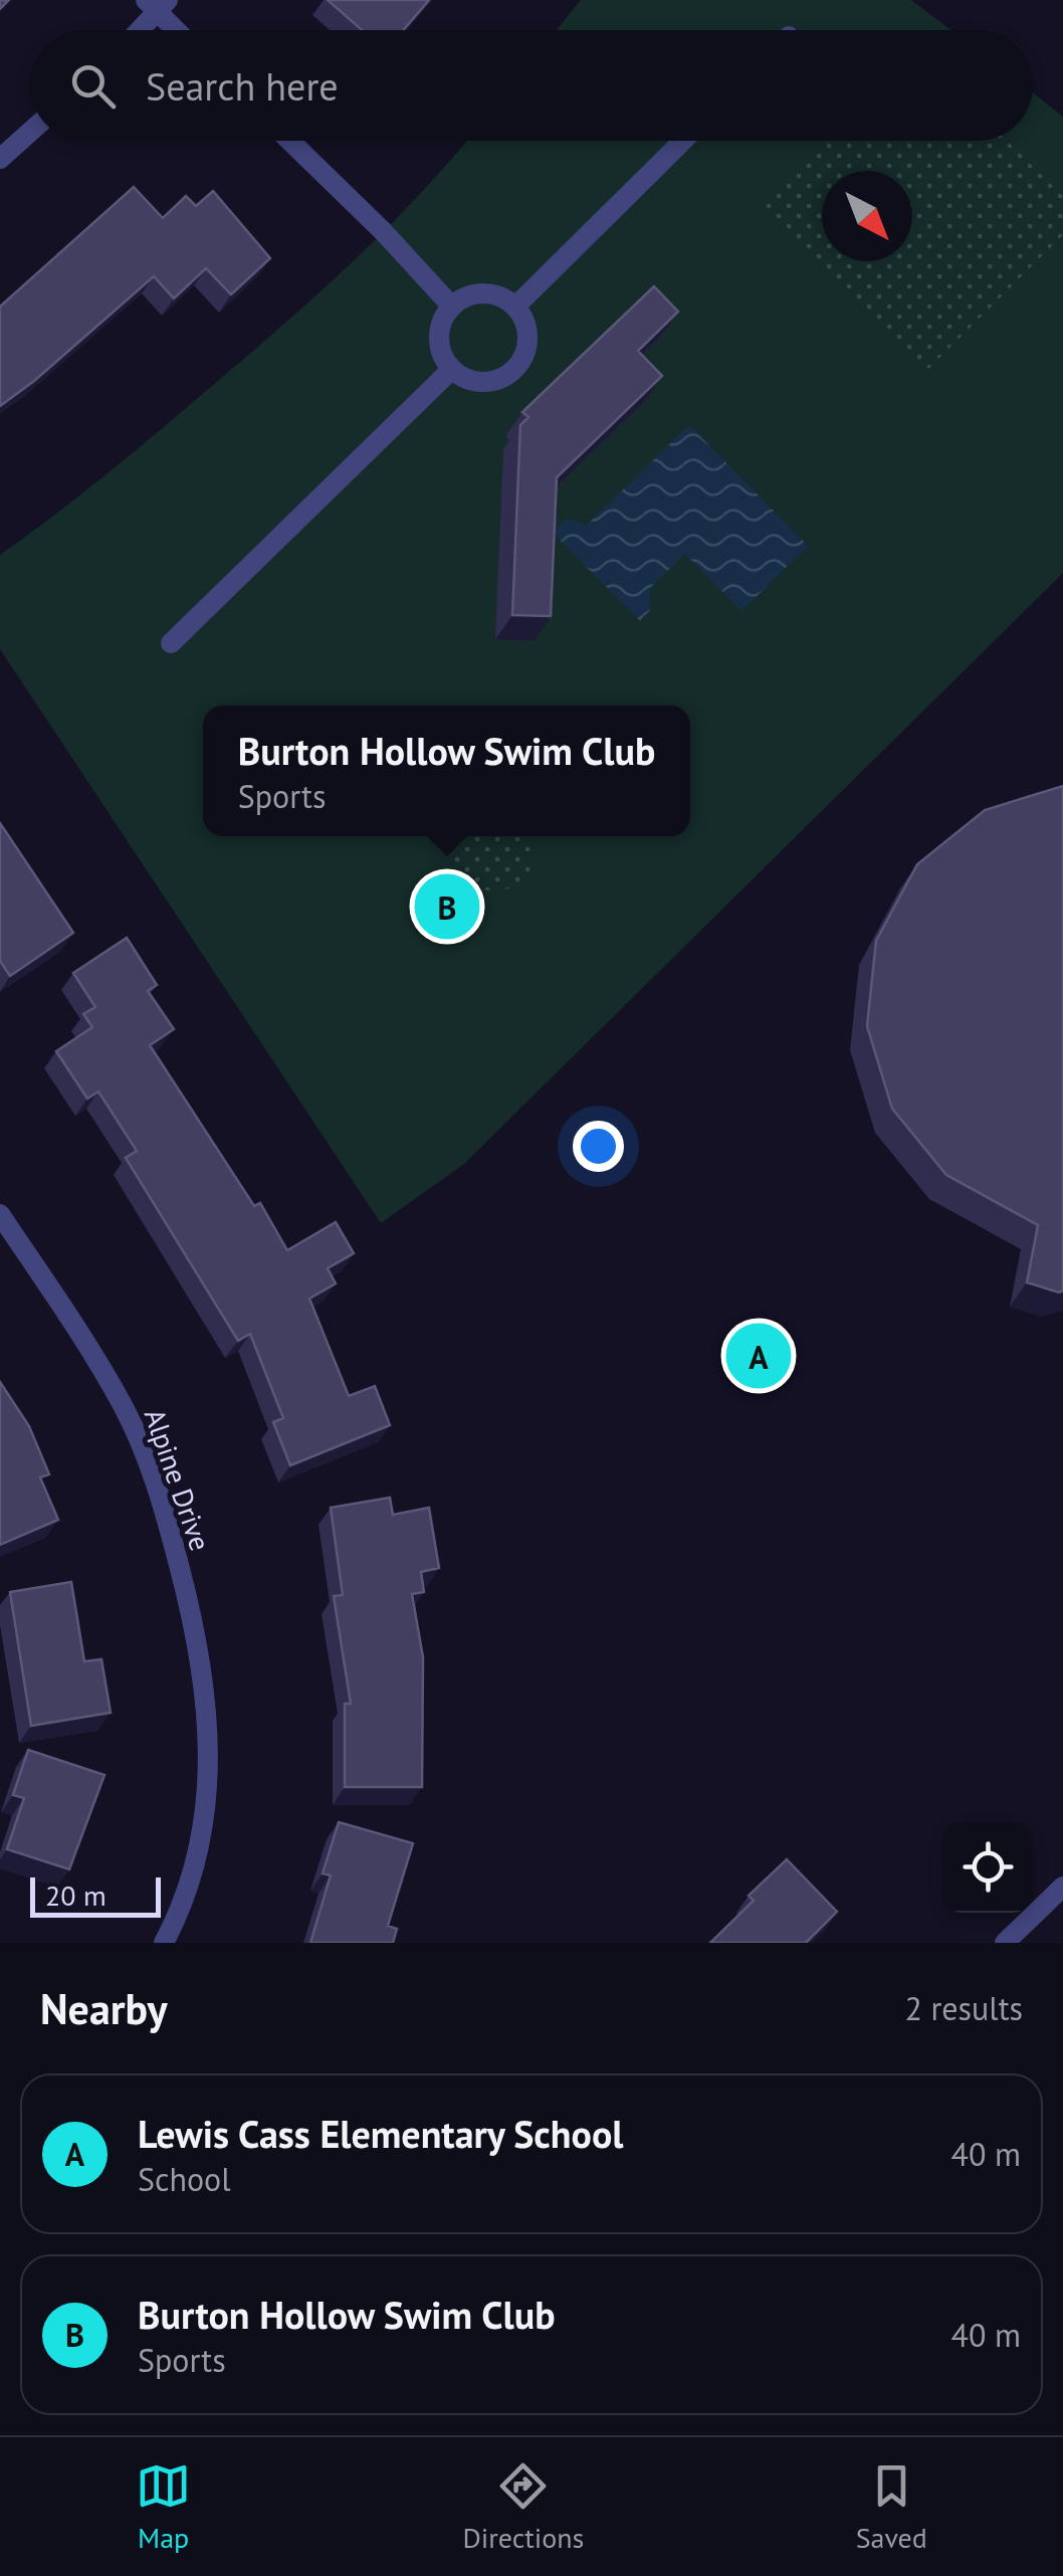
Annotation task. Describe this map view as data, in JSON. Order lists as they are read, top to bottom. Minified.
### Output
{"streets":{"street":["Alpine Drive"]},"scale_bar":"20 m","north":"bottom right","page":{"search":"Search here","popup":["Burton Hollow Swim Club","Sports"],"pins":["B","A"],"scale":"20 m","heading":["Nearby","2 results"],"list":[{"mark":"A","name":"Lewis Cass Elementary School","note":"School","value":"40 m"},{"mark":"B","name":"Burton Hollow Swim Club","note":"Sports","value":"40 m"}],"nav":["Map","Directions","Saved"]}}
